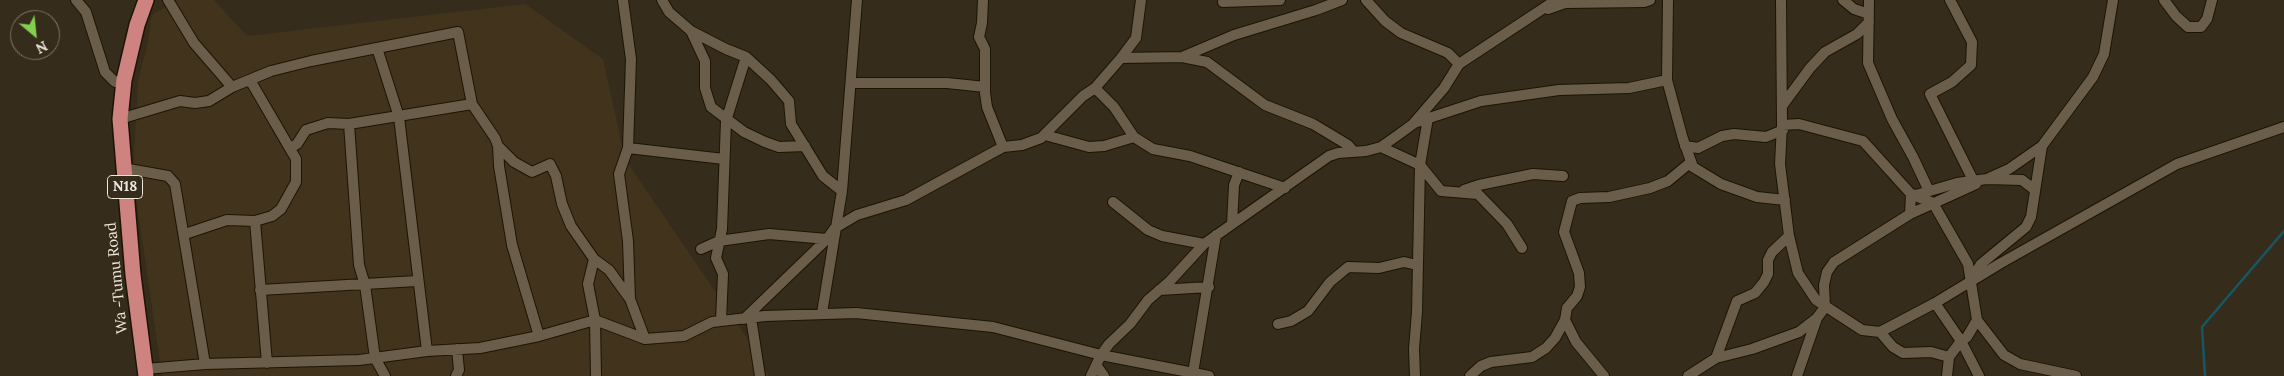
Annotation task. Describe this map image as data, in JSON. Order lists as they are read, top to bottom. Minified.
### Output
{"streets":{"highway":["N18","Wa -Tumu Road"]},"north":"bottom right"}
